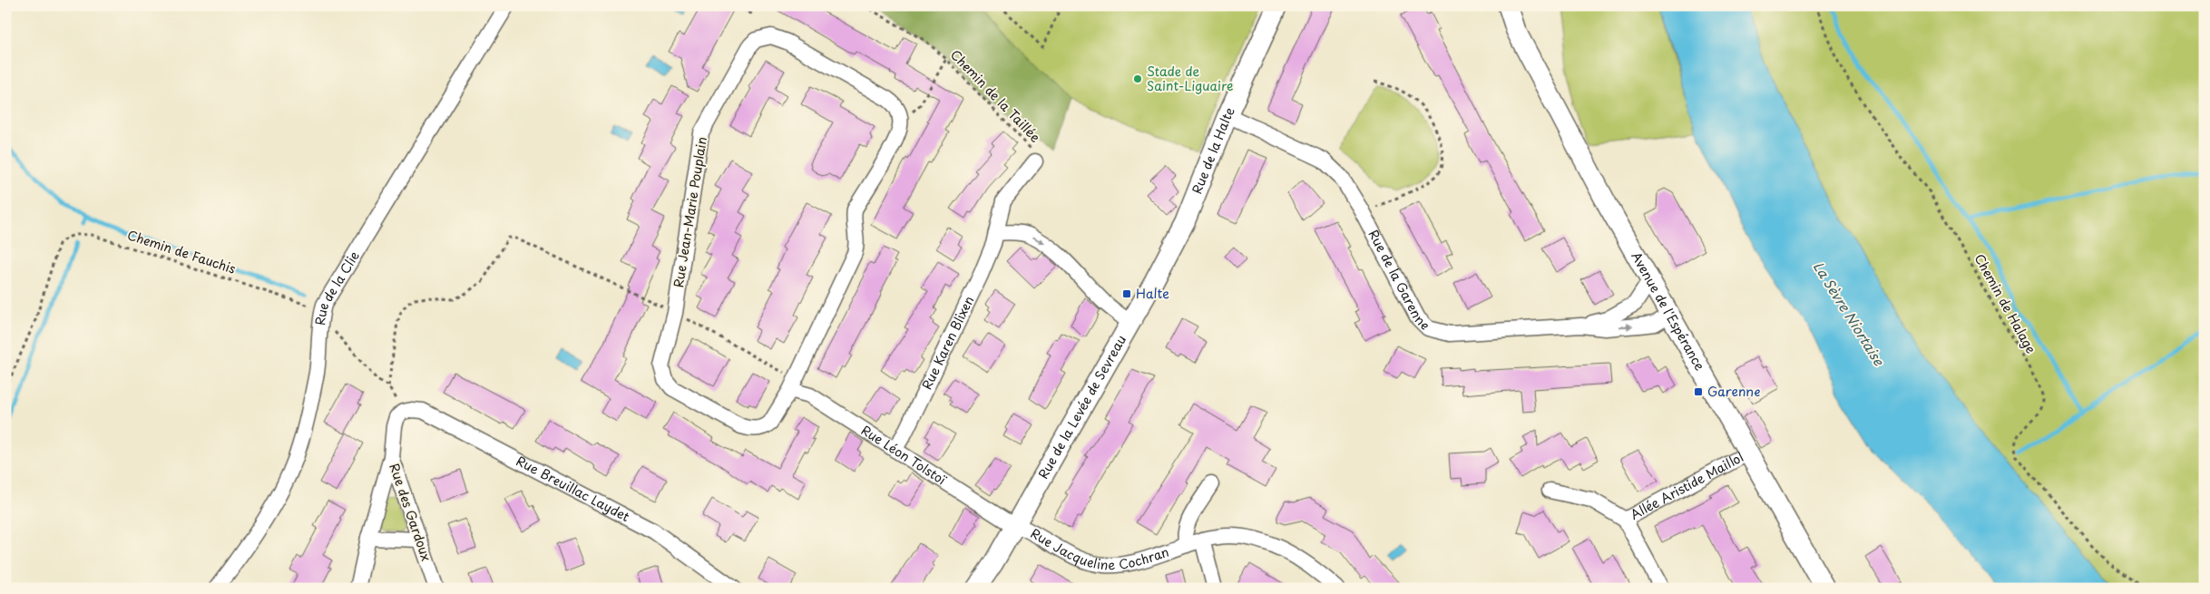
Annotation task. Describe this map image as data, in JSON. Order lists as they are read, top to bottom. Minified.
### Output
{"streets":{"street":["Rue de la Halte","Rue Jean-Marie Pouplain","Rue de la Garenne","Rue de la Clie","Avenue de l'Espérance","Rue Karen Blixen","Rue de la Levée de Sevreau","Rue Léon Tolstoï","Allée Aristide Maillol","Rue Breuillac Laydet","Rue des Gardoux","Rue Jacqueline Cochran"],"path":["Chemin de la Taillée","Chemin de Fauchis","Chemin de Halage"]},"crossings":[["Chemin de la Taillée","Rue Karen Blixen"],["Rue de la Halte","Rue de la Garenne"],["Rue de la Halte","Rue de la Levée de Sevreau"],["Rue Jean-Marie Pouplain","Rue Léon Tolstoï"],["Chemin de Fauchis","Rue de la Clie"],["Chemin de Fauchis","Rue Breuillac Laydet"],["Chemin de Fauchis","Rue des Gardoux"],["Rue de la Garenne","Avenue de l'Espérance"],["Avenue de l'Espérance","Allée Aristide Maillol"],["Rue Karen Blixen","Rue Léon Tolstoï"],["Rue de la Levée de Sevreau","Rue Léon Tolstoï"],["Rue de la Levée de Sevreau","Rue Jacqueline Cochran"],["Rue Léon Tolstoï","Rue Jacqueline Cochran"],["Rue Breuillac Laydet","Rue des Gardoux"]],"water":["La Sèvre Niortaise"],"places":{"other":["Stade de Saint-Liguaire"],"transit":["Halte","Garenne"]}}
